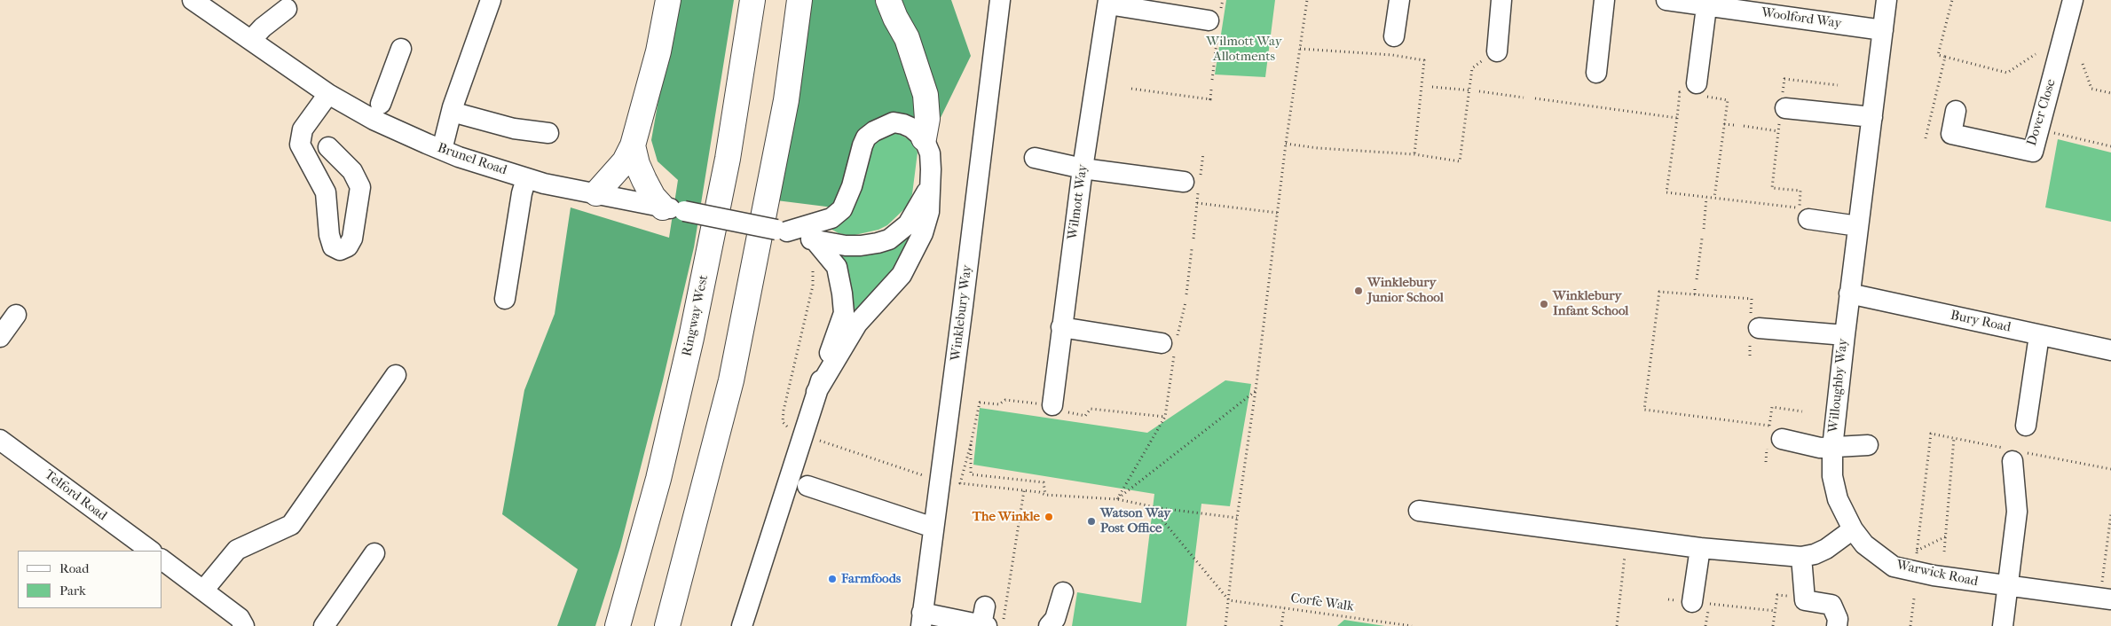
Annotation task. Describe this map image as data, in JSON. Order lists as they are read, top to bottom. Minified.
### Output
{"streets":{"main road":["Ringway West"],"street":["Woolford Way","Dover Close","Brunel Road","Wilmott Way","Winklebury Way","Bury Road","Willoughby Way","Telford Road","Warwick Road"],"path":["Corfe Walk"]},"crossings":[["Woolford Way","Willoughby Way"],["Bury Road","Willoughby Way"],["Willoughby Way","Warwick Road"]],"parks":["Wilmott Way Allotments"],"places":["Winklebury Junior School","Winklebury Infant School","The Winkle","Watson Way Post Office","Farmfoods"],"legend":["Road","Park"]}
